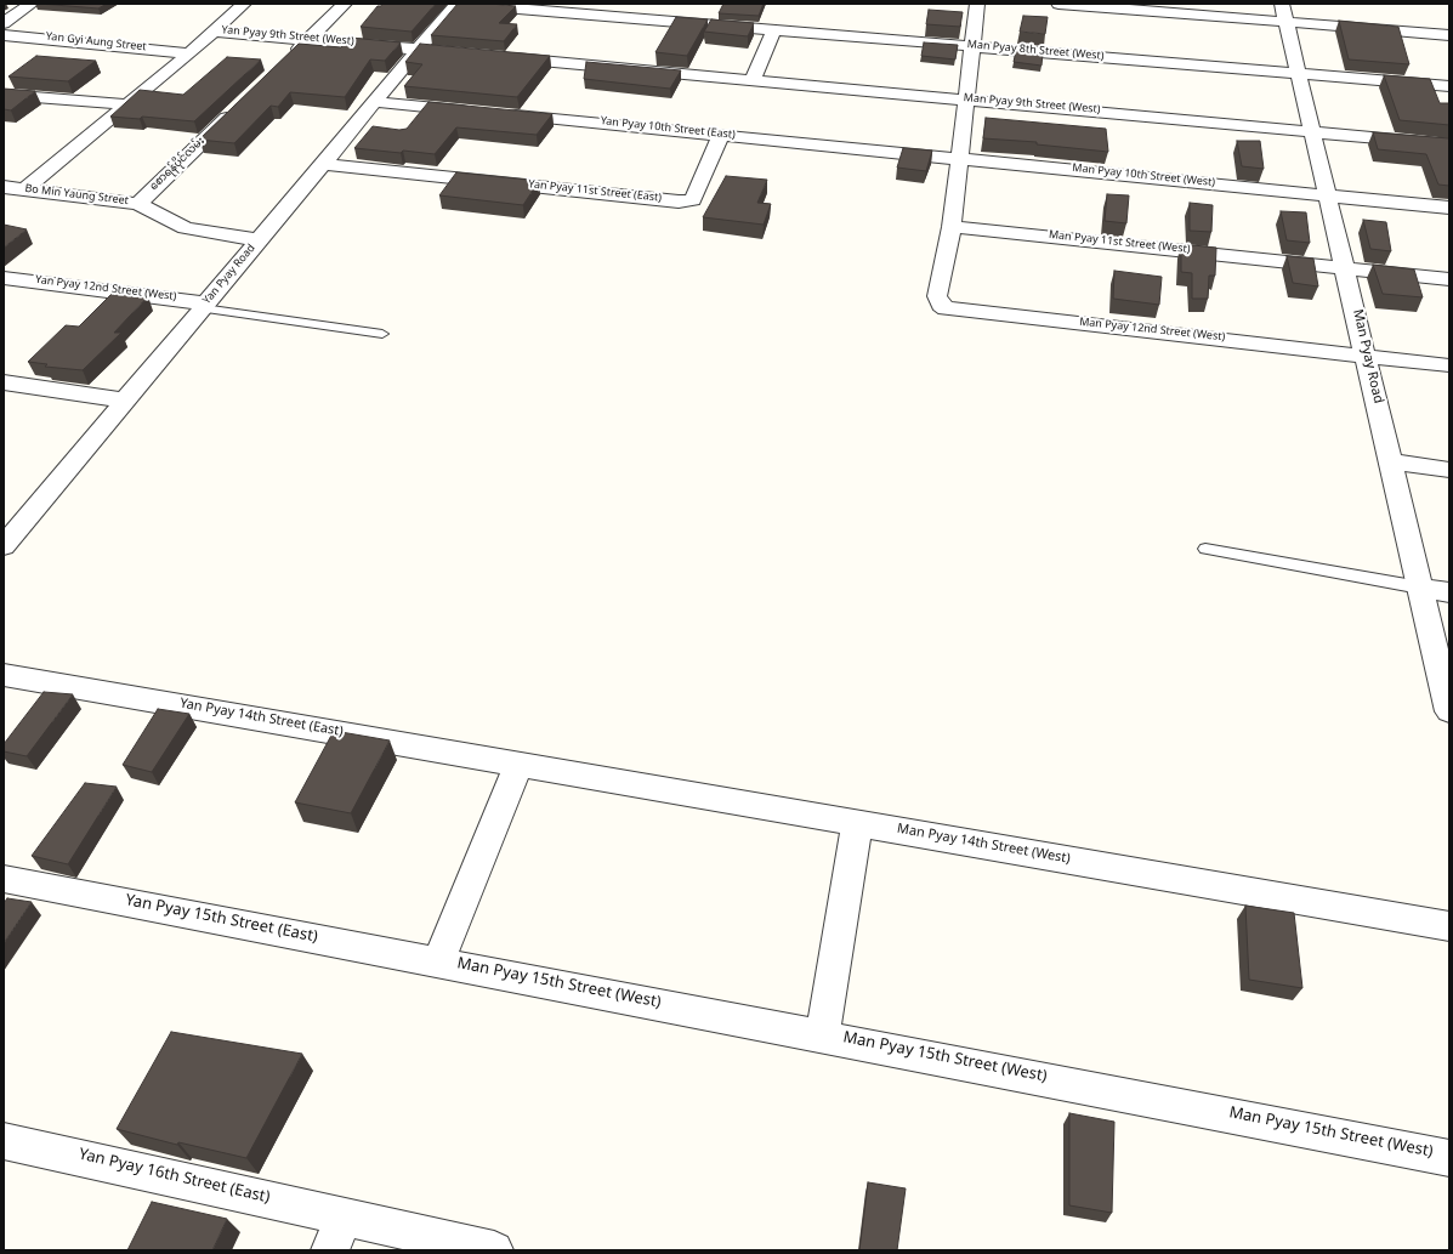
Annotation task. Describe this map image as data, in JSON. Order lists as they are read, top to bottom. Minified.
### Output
{"streets":{"street":["Yan Pyay 9th Street (West)","Yan Gyi Aung Street","Man Pyay 8th Street (West)","Man Pyay 9th Street (West)","Yan Pyay 10th Street (East)","စောရန်ပိုင်လမ်း","Man Pyay 10th Street (West)","Yan Pyay 11st Street (East)","Bo Min Yaung Street","Man Pyay 11st Street (West)","Yan Pyay Road","Yan Pyay 12nd Street (West)","Man Pyay 12nd Street (West)","Man Pyay Road","Yan Pyay 14th Street (East)","Man Pyay 14th Street (West)","Yan Pyay 15th Street (East)","Man Pyay 15th Street (West)","Yan Pyay 16th Street (East)"]},"crossings":[["Yan Pyay 9th Street (West)","Yan Pyay Road"],["Man Pyay 8th Street (West)","Yan Pyay Road"],["Man Pyay 8th Street (West)","Man Pyay Road"],["Man Pyay 9th Street (West)","Man Pyay Road"],["Yan Pyay 10th Street (East)","Man Pyay 10th Street (West)"],["Yan Pyay 10th Street (East)","Yan Pyay 11st Street (East)"],["စောရန်ပိုင်လမ်း","Bo Min Yaung Street"],["Man Pyay 10th Street (West)","Man Pyay Road"],["Yan Pyay 11st Street (East)","Yan Pyay Road"],["Bo Min Yaung Street","Yan Pyay Road"],["Man Pyay 11st Street (West)","Man Pyay 12nd Street (West)"],["Man Pyay 11st Street (West)","Man Pyay Road"],["Yan Pyay Road","Yan Pyay 12nd Street (West)"],["Man Pyay 12nd Street (West)","Man Pyay Road"],["Yan Pyay 14th Street (East)","Man Pyay 14th Street (West)"],["Yan Pyay 15th Street (East)","Man Pyay 15th Street (West)"]]}
